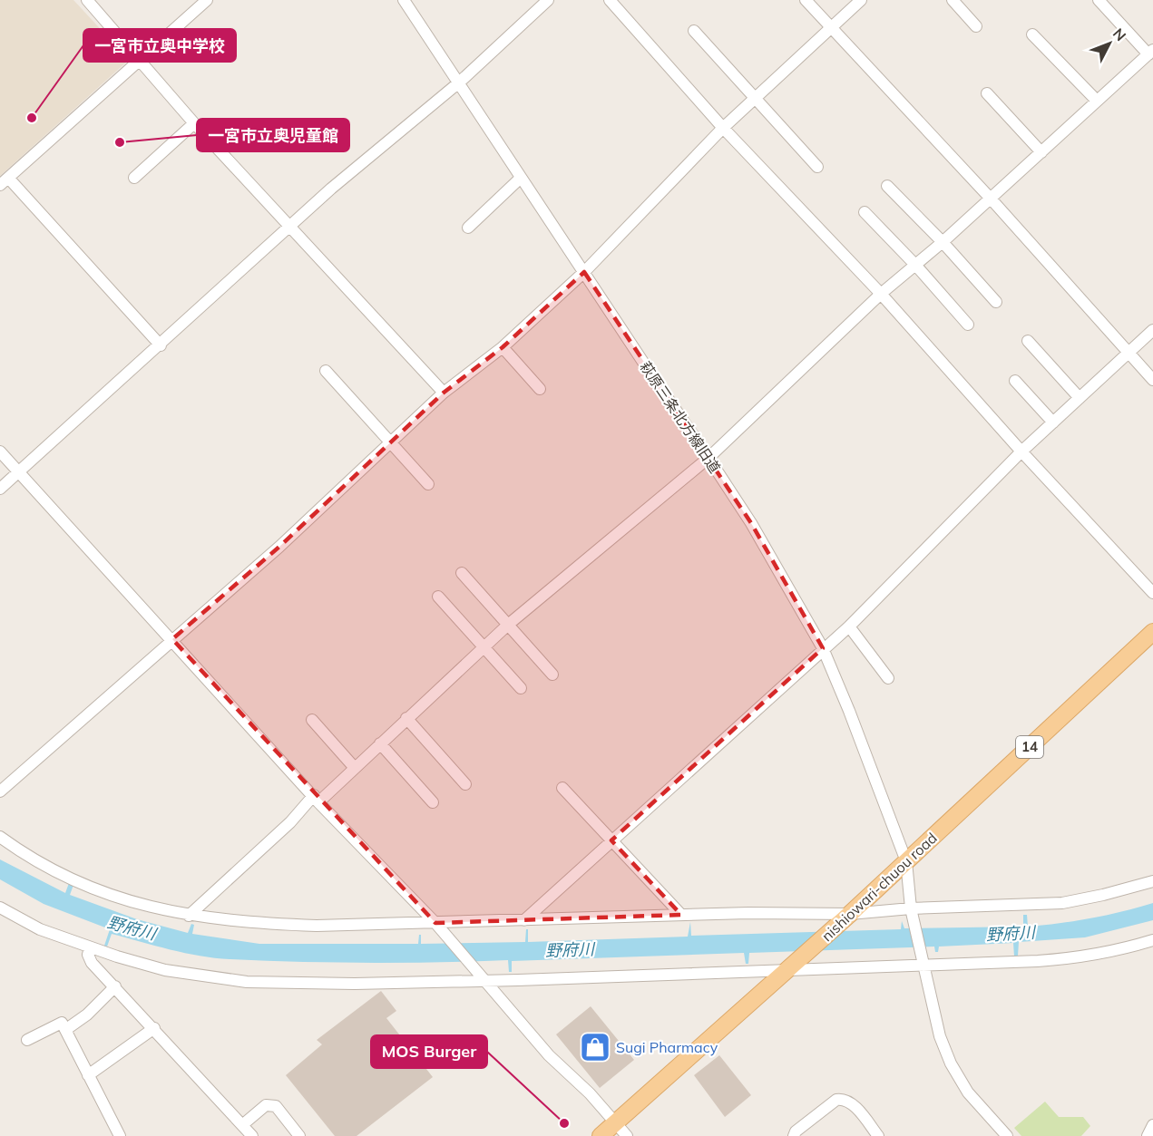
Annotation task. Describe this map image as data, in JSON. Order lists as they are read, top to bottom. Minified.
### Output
{"streets":{"main road":["14","nishiowari-chuou road"],"street":["萩原三条北方線旧道"]},"crossings":[["萩原三条北方線旧道","nishiowari-chuou road"]],"water":["野府川"],"places":{"other":["一宮市立奥中学校","一宮市立奥児童館","MOS Burger"],"shop":["Sugi Pharmacy"]},"north":"top right"}
